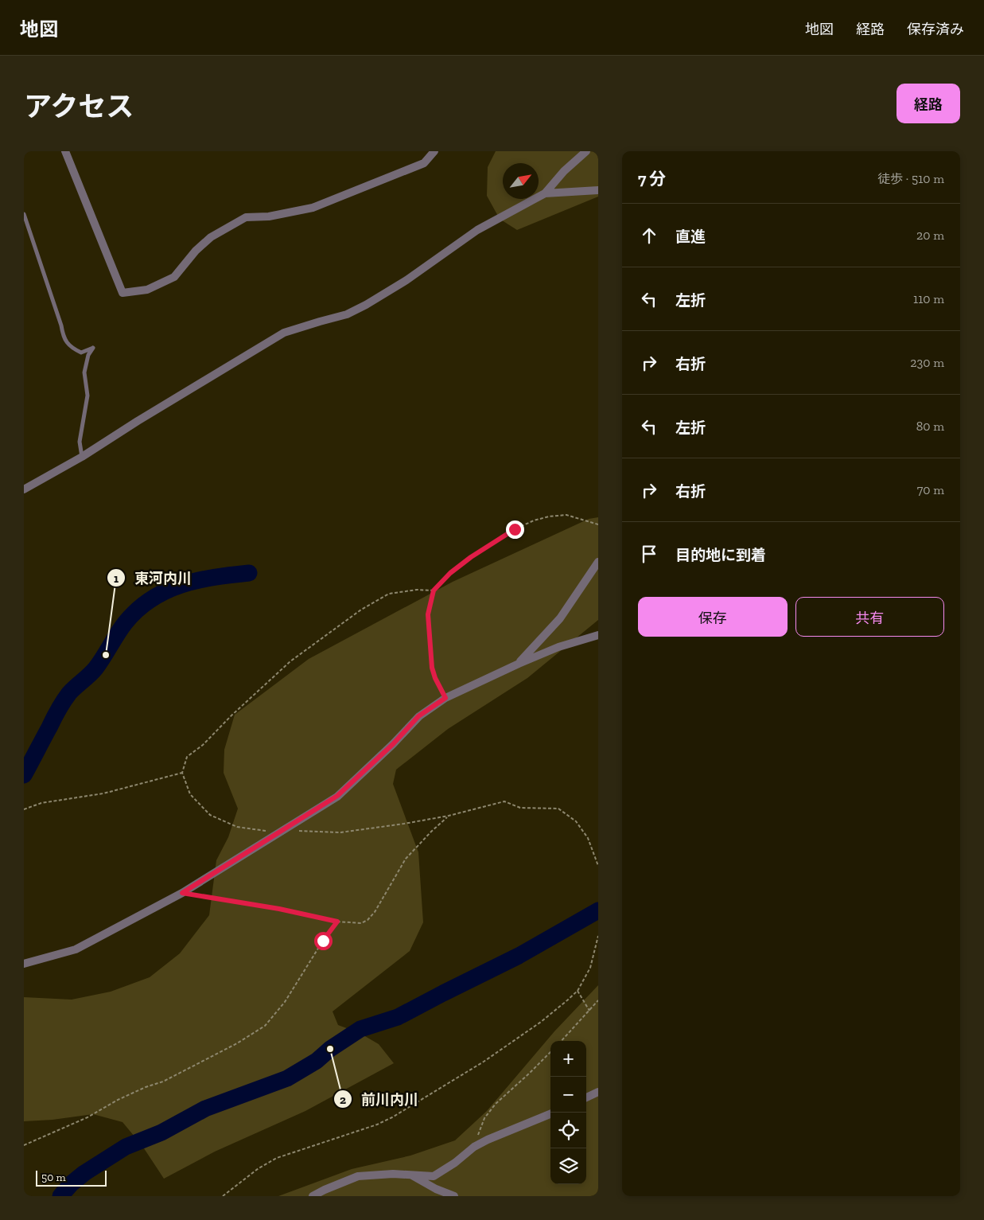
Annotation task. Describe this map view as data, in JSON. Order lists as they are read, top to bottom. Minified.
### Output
{"places":["東河内川","前川内川"],"scale_bar":"50 m","north":"top right","page":{"header":"地図","nav":["地図","経路","保存済み"],"title":"アクセス","buttons":["経路",["保存","共有"]],"heading":["7 分","徒歩 · 510 m"],"list":[["直進","20 m"],["左折","110 m"],["右折","230 m"],["左折","80 m"],["右折","70 m"],"目的地に到着"],"map_buttons":["+","−"],"scale":"50 m"}}
